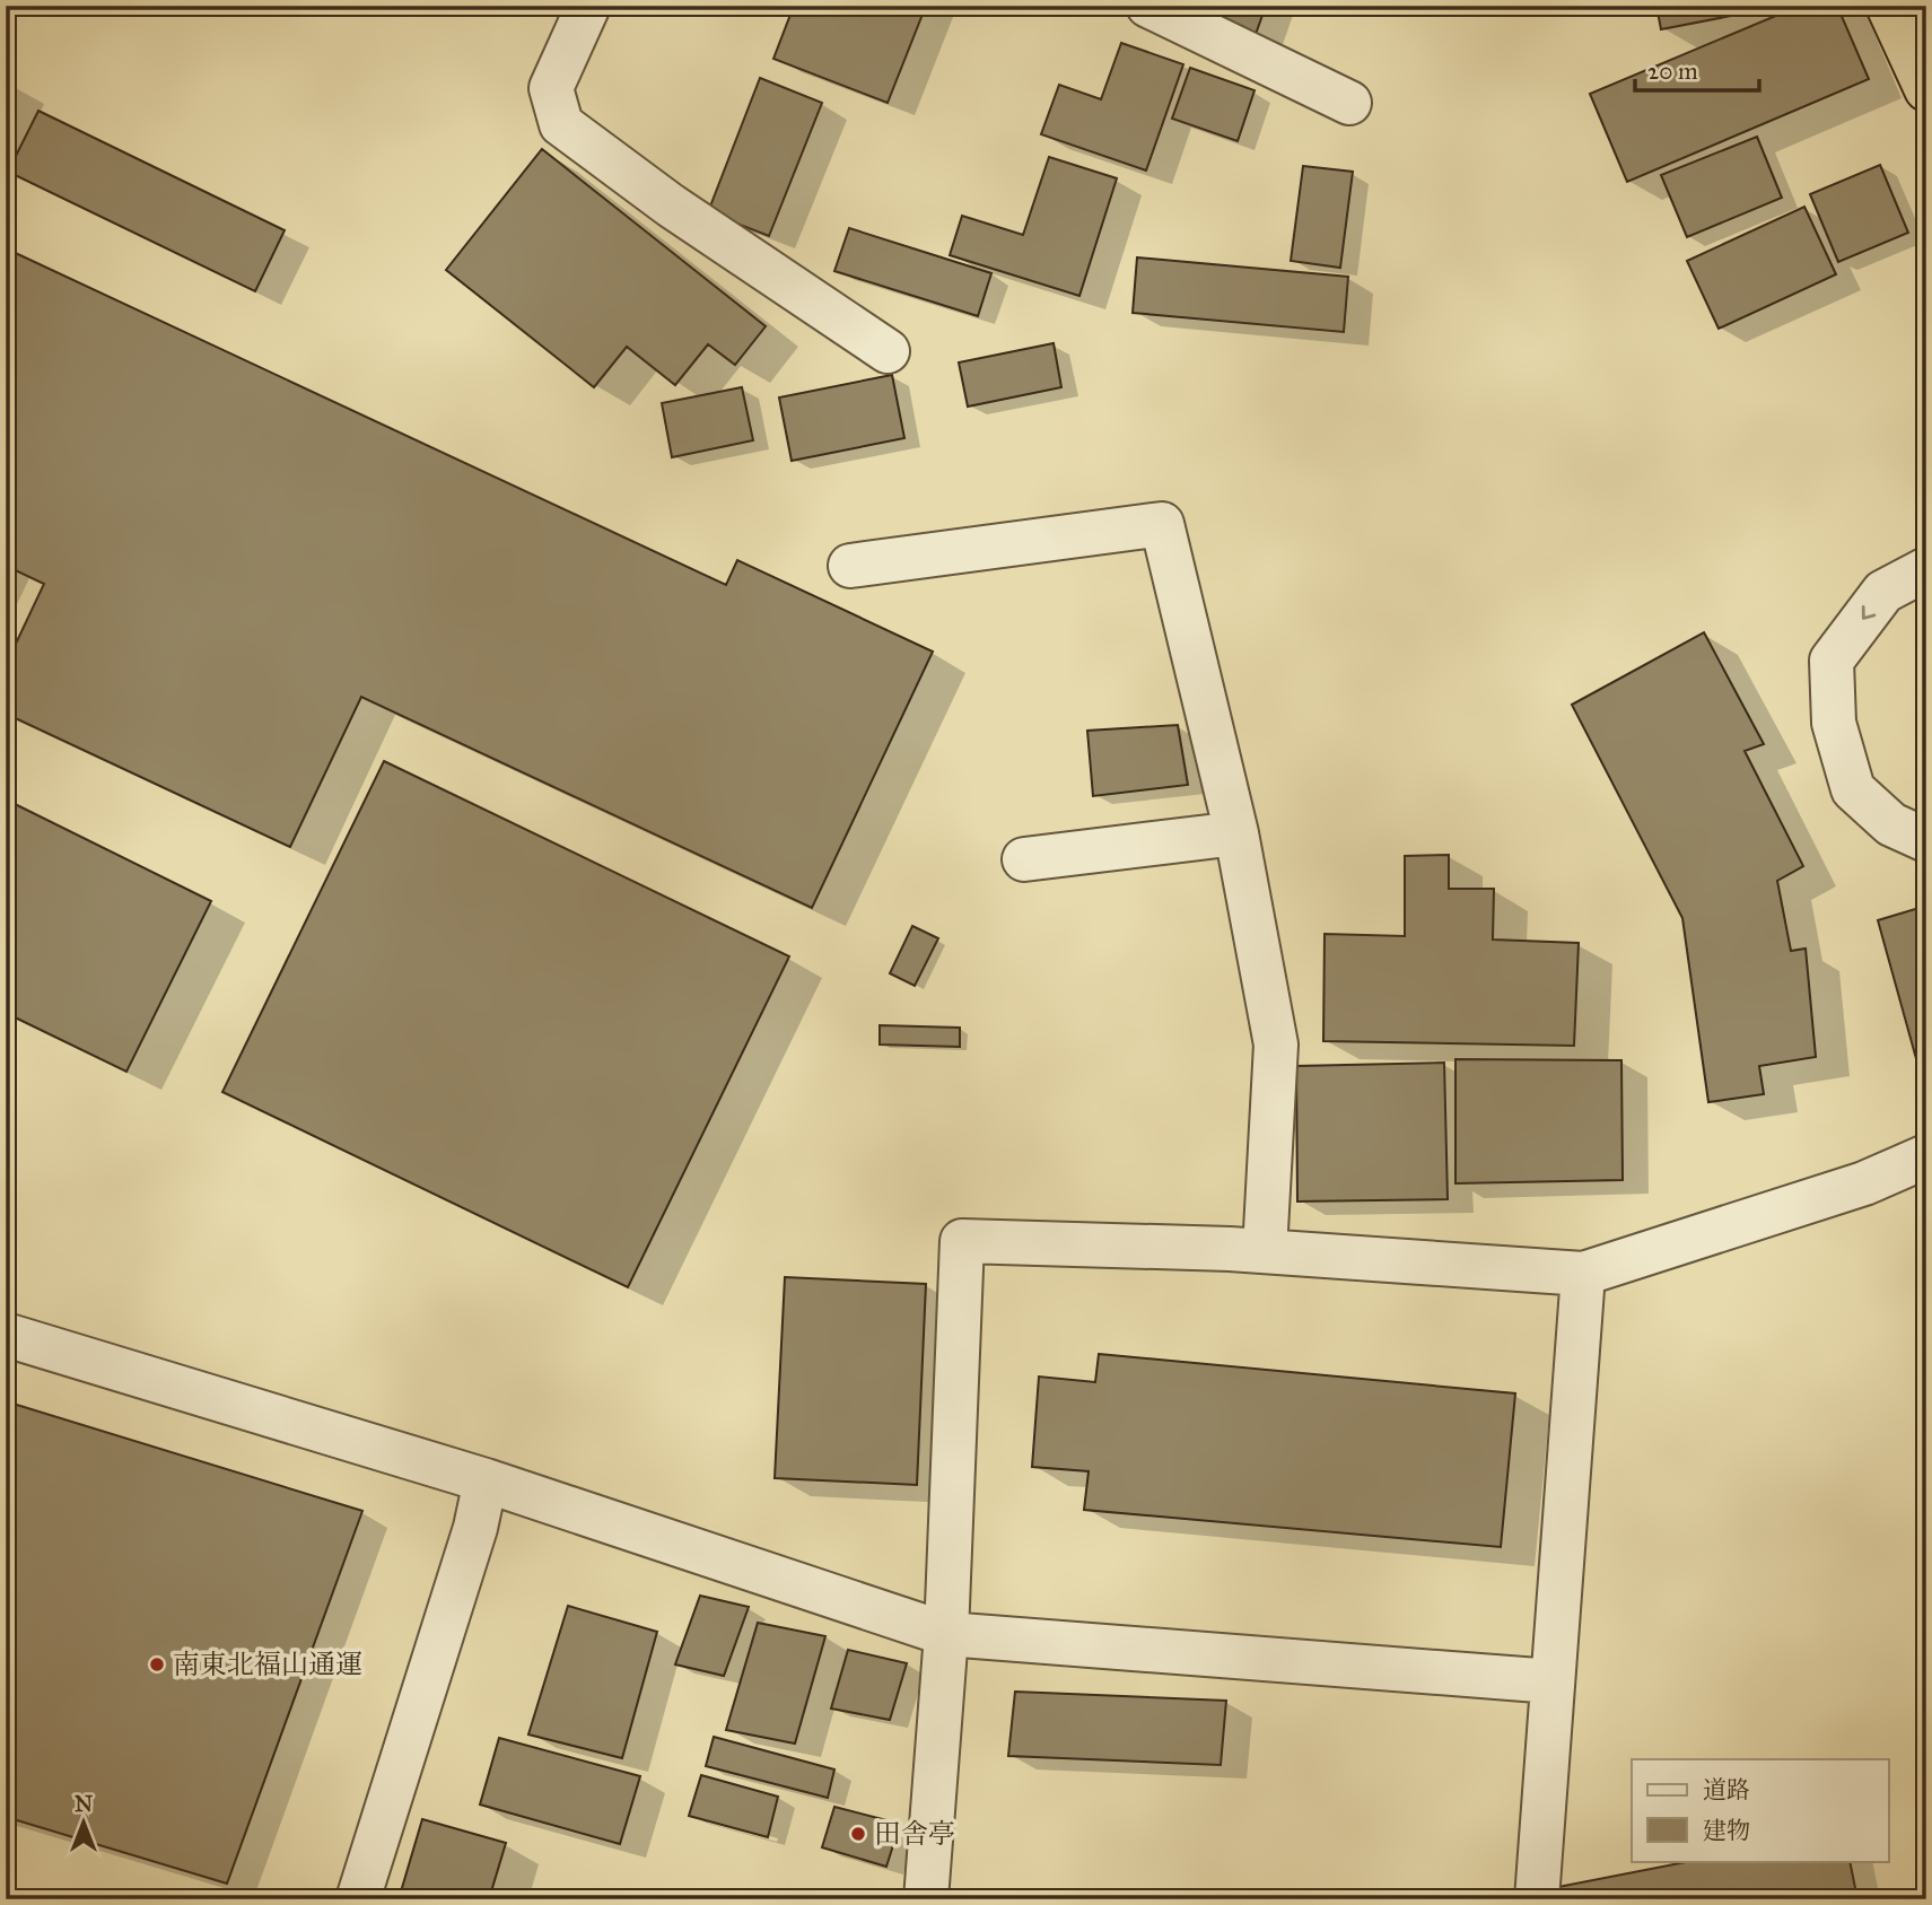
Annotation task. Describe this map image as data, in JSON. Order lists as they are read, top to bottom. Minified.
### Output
{"places":["南東北福山通運","田舎亭"],"legend":["道路","建物"],"scale_bar":"20 m","north":"top"}
